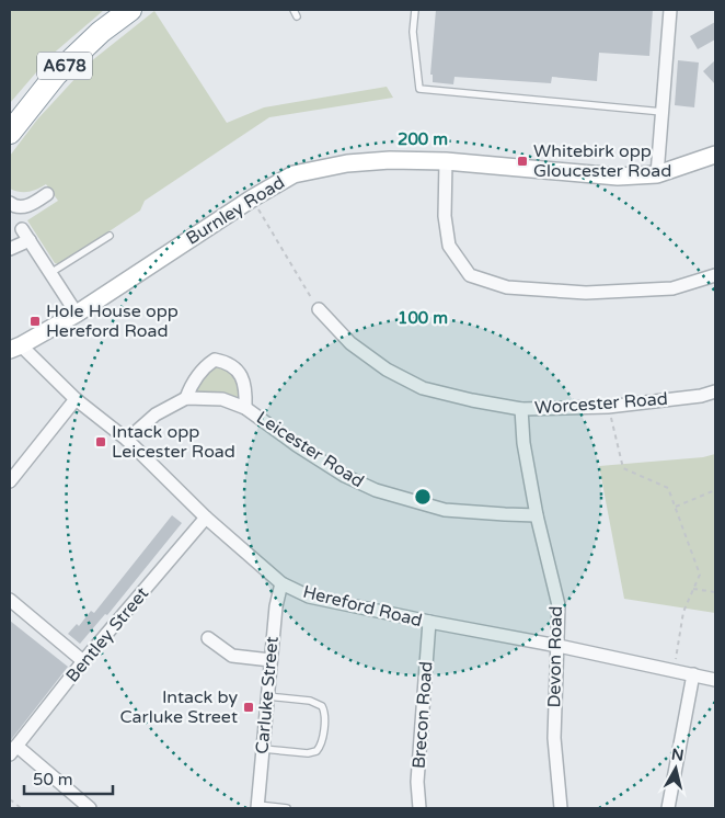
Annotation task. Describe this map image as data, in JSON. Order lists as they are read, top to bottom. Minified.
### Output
{"streets":{"highway":["A678"],"street":["Burnley Road","Worcester Road","Leicester Road","Hereford Road","Bentley Street","Devon Road","Carluke Street","Brecon Road"]},"crossings":[["Burnley Road","Hereford Road"],["Worcester Road","Devon Road"],["Leicester Road","Hereford Road"],["Leicester Road","Devon Road"],["Hereford Road","Bentley Street"],["Hereford Road","Devon Road"],["Hereford Road","Carluke Street"],["Hereford Road","Brecon Road"]],"places":{"transit":["Whitebirk opp Gloucester Road","Hole House opp Hereford Road","Intack opp Leicester Road","Intack by Carluke Street"]},"scale_bar":"50 m","north":"top","rings":["200 m","100 m"]}
